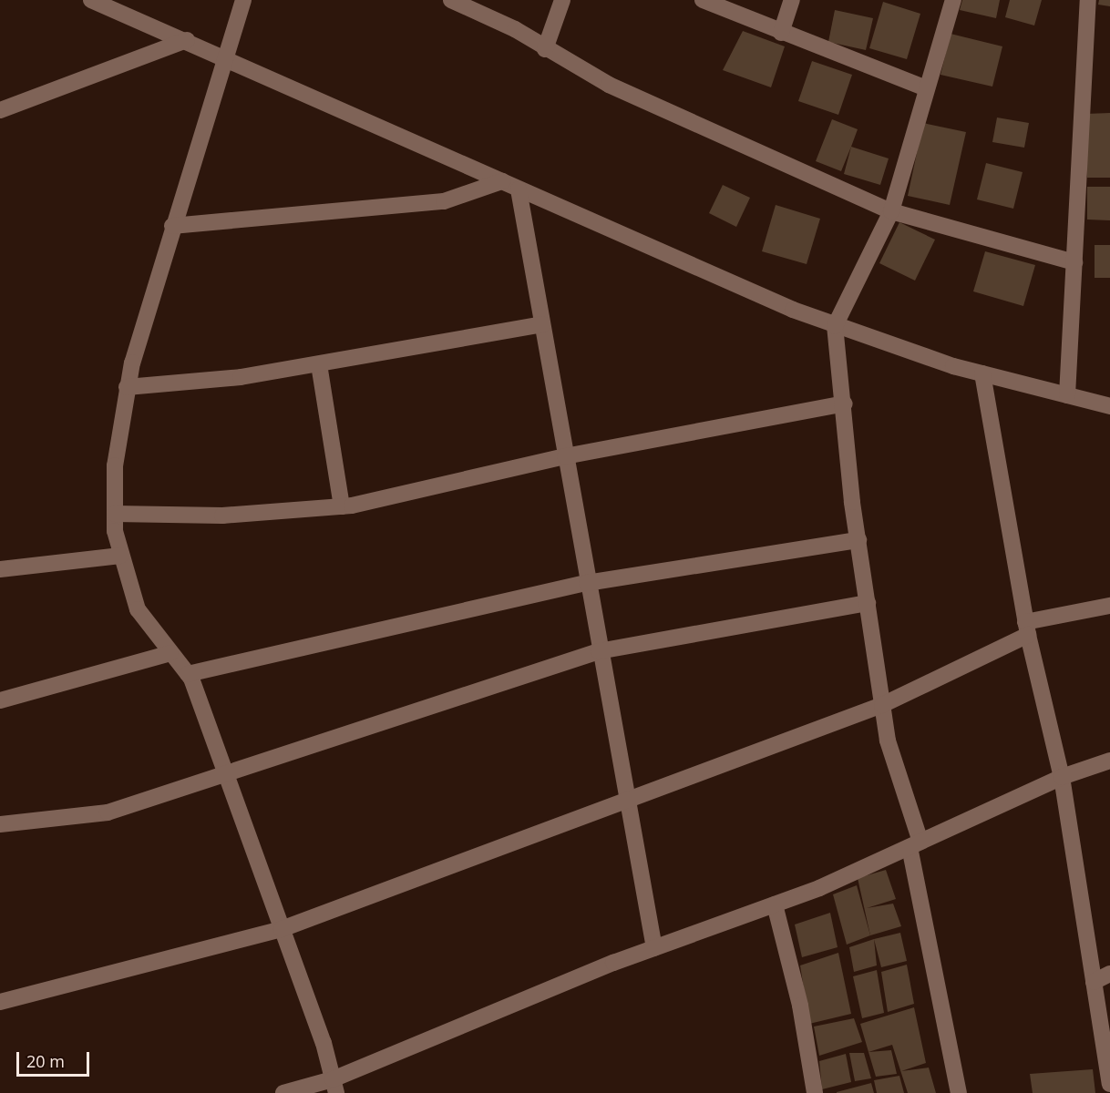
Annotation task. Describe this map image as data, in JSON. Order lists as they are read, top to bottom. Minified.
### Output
{"scale_bar":"20 m"}
